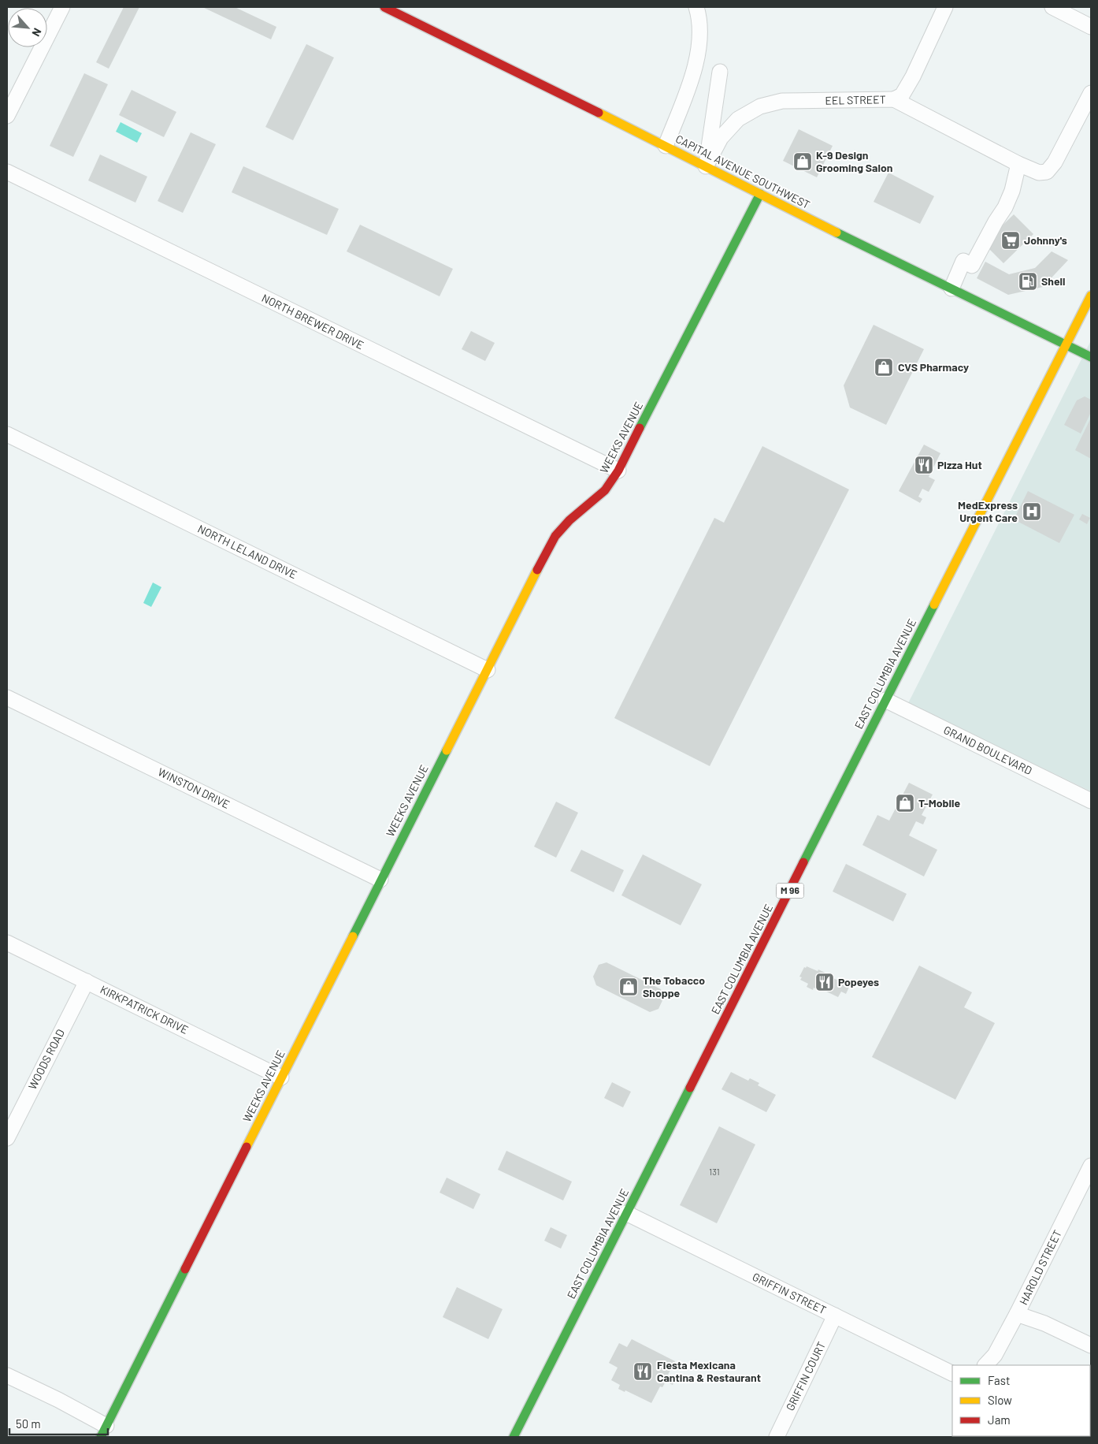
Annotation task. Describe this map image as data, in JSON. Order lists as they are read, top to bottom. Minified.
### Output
{"streets":{"main road":["CAPITAL AVENUE SOUTHWEST","WEEKS AVENUE","EAST COLUMBIA AVENUE","M 96"],"street":["EEL STREET","NORTH BREWER DRIVE","NORTH LELAND DRIVE","GRAND BOULEVARD","WINSTON DRIVE","KIRKPATRICK DRIVE","WOODS ROAD","HAROLD STREET","GRIFFIN STREET","GRIFFIN COURT"]},"crossings":[["EEL STREET","CAPITAL AVENUE SOUTHWEST"],["CAPITAL AVENUE SOUTHWEST","WEEKS AVENUE"],["CAPITAL AVENUE SOUTHWEST","EAST COLUMBIA AVENUE"],["CAPITAL AVENUE SOUTHWEST","M 96"],["NORTH BREWER DRIVE","WEEKS AVENUE"],["WEEKS AVENUE","NORTH LELAND DRIVE"],["WEEKS AVENUE","WINSTON DRIVE"],["WEEKS AVENUE","KIRKPATRICK DRIVE"],["EAST COLUMBIA AVENUE","GRAND BOULEVARD"],["EAST COLUMBIA AVENUE","M 96"],["EAST COLUMBIA AVENUE","GRIFFIN STREET"],["KIRKPATRICK DRIVE","WOODS ROAD"],["GRIFFIN STREET","GRIFFIN COURT"]],"places":{"shop":["K-9 Design Grooming Salon","CVS Pharmacy","T-Mobile","The Tobacco Shoppe"],"supermarket":["Johnny's"],"fuel station":["Shell"],"restaurant":["Pizza Hut","Popeyes","Fiesta Mexicana Cantina & Restaurant"],"hospital":["MedExpress Urgent Care"]},"house_numbers":["131"],"legend":["Fast","Slow","Jam"],"scale_bar":"50 m","north":"bottom right"}
